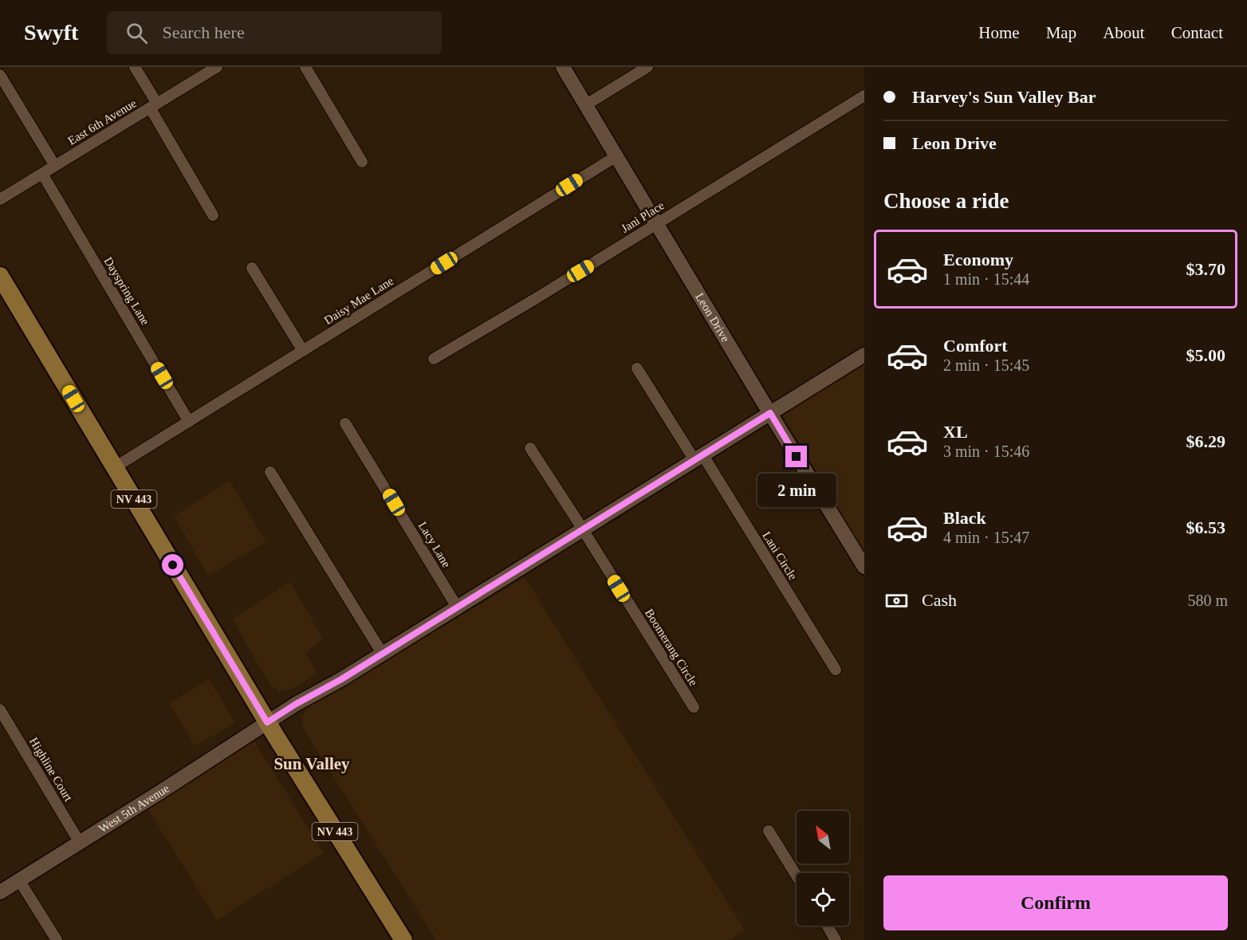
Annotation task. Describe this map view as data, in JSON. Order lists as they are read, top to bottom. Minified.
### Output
{"streets":{"main road":["NV 443"],"street":["East 6th Avenue","Jani Place","Dayspring Lane","Daisy Mae Lane","Leon Drive","Lacy Lane","Lani Circle","Boomerang Circle","Highline Court","West 5th Avenue"]},"crossings":[["East 6th Avenue","Dayspring Lane"],["Jani Place","Leon Drive"],["Dayspring Lane","Daisy Mae Lane"],["Daisy Mae Lane","Leon Drive"],["Daisy Mae Lane","NV 443"],["Leon Drive","West 5th Avenue"],["NV 443","West 5th Avenue"],["Lacy Lane","West 5th Avenue"],["Lani Circle","West 5th Avenue"],["Boomerang Circle","West 5th Avenue"],["Highline Court","West 5th Avenue"]],"districts":["Sun Valley"],"north":"top left","page":{"header":"Swyft","search":"Search here","nav":["Home","Map","About","Contact"],"banner":["Harvey's Sun Valley Bar","Leon Drive"],"heading":"Choose a ride","list":[{"name":"Economy","note":"1 min · 15:44","value":"$3.70"},{"name":"Comfort","note":"2 min · 15:45","value":"$5.00"},{"name":"XL","note":"3 min · 15:46","value":"$6.29"},{"name":"Black","note":"4 min · 15:47","value":"$6.53"}],"bubble":"2 min","pay":["Cash","580 m"],"buttons":"Confirm"}}
